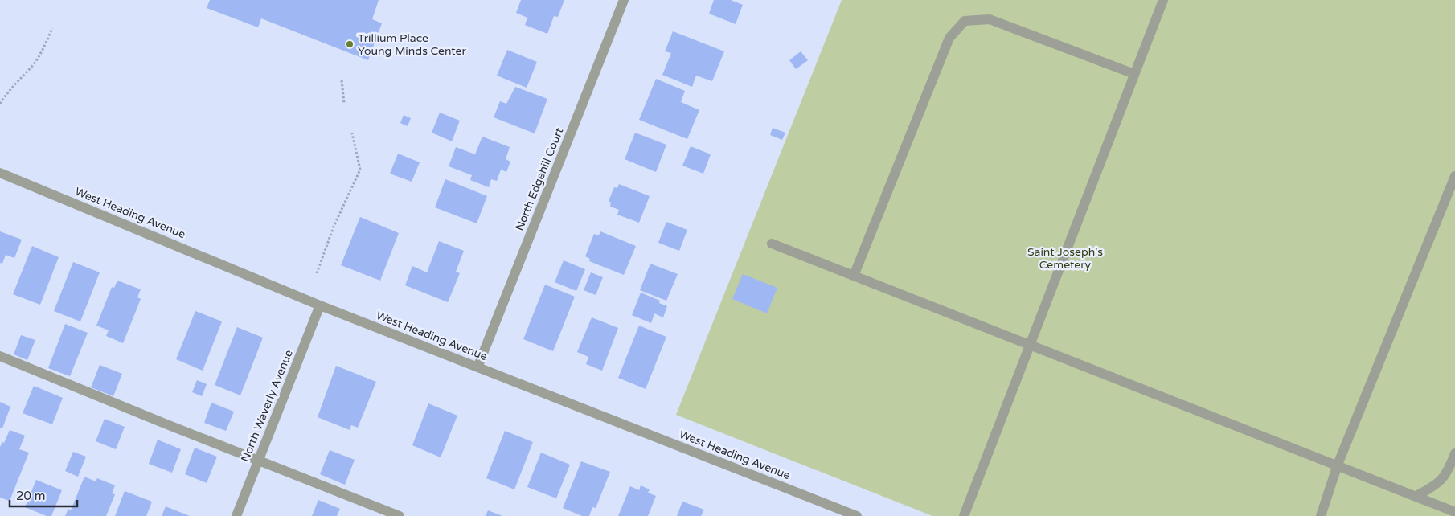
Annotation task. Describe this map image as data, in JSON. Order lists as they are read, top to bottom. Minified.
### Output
{"streets":{"street":["North Edgehill Court","West Heading Avenue","North Waverly Avenue"]},"crossings":[["North Edgehill Court","West Heading Avenue"],["West Heading Avenue","North Waverly Avenue"]],"parks":["Saint Joseph's Cemetery"],"places":["Trillium Place Young Minds Center"],"scale_bar":"20 m"}
